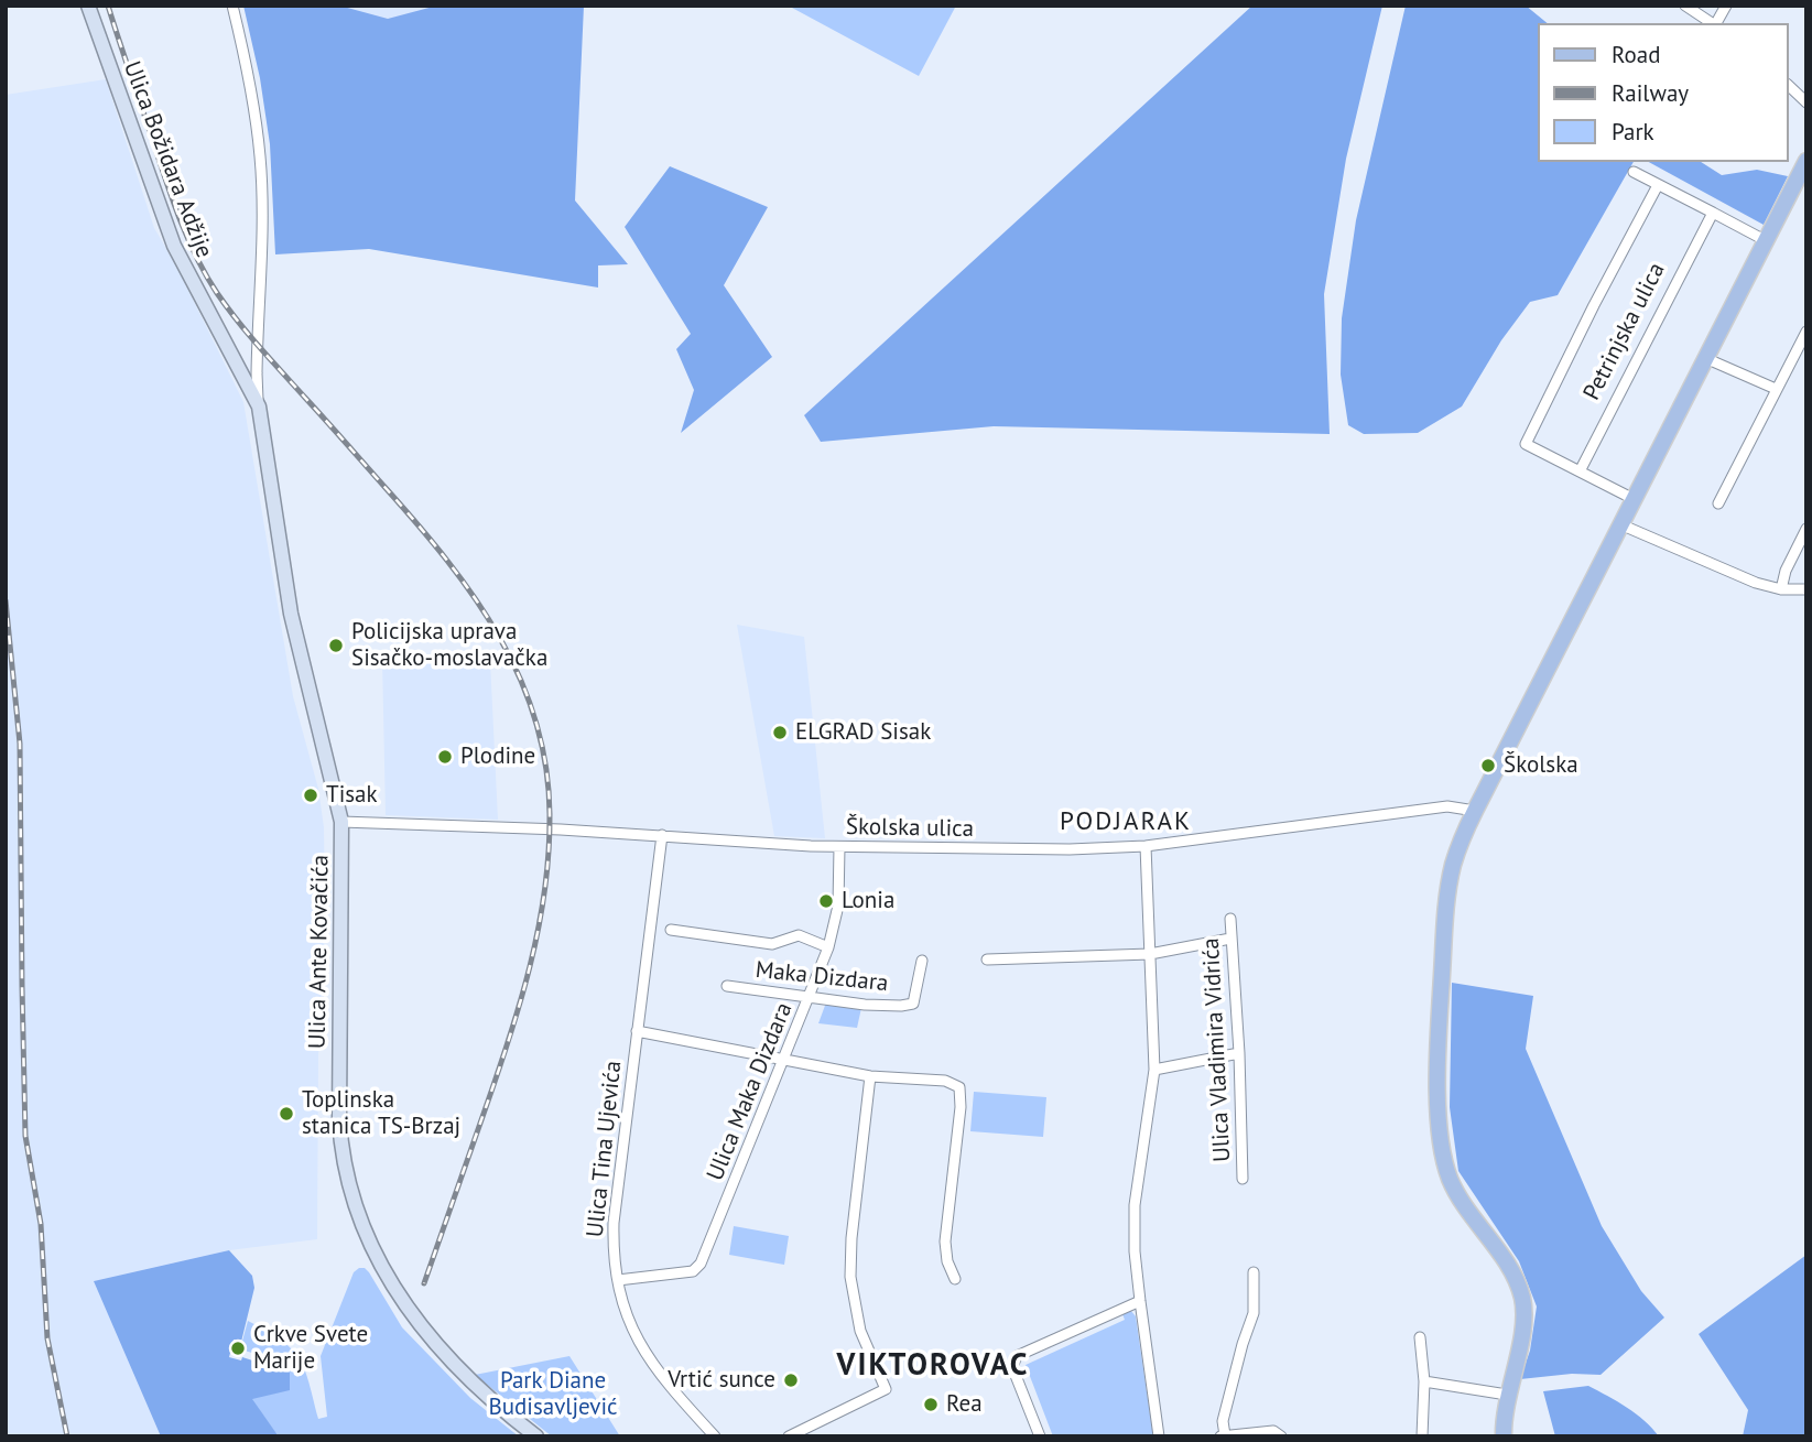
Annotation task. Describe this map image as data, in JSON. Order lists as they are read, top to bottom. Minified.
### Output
{"streets":{"main road":["Ulica Božidara Adžije","Ulica Ante Kovačića"],"street":["Petrinjska ulica","Školska ulica","Maka Dizdara","Ulica Vladimira Vidrića","Ulica Maka Dizdara","Ulica Tina Ujevića"]},"crossings":[["Ulica Božidara Adžije","Ulica Ante Kovačića"],["Školska ulica","Ulica Ante Kovačića"],["Školska ulica","Ulica Maka Dizdara"],["Školska ulica","Ulica Tina Ujevića"],["Maka Dizdara","Ulica Maka Dizdara"],["Ulica Maka Dizdara","Ulica Tina Ujevića"]],"districts":["PODJARAK","VIKTOROVAC"],"parks":["Park Diane Budisavljević"],"places":["Policijska uprava Sisačko-moslavačka","ELGRAD Sisak","Plodine","Školska","Tisak","Lonia","Toplinska stanica TS-Brzaj","Crkve Svete Marije","Vrtić sunce","Rea"],"legend":["Road","Railway","Park"]}
